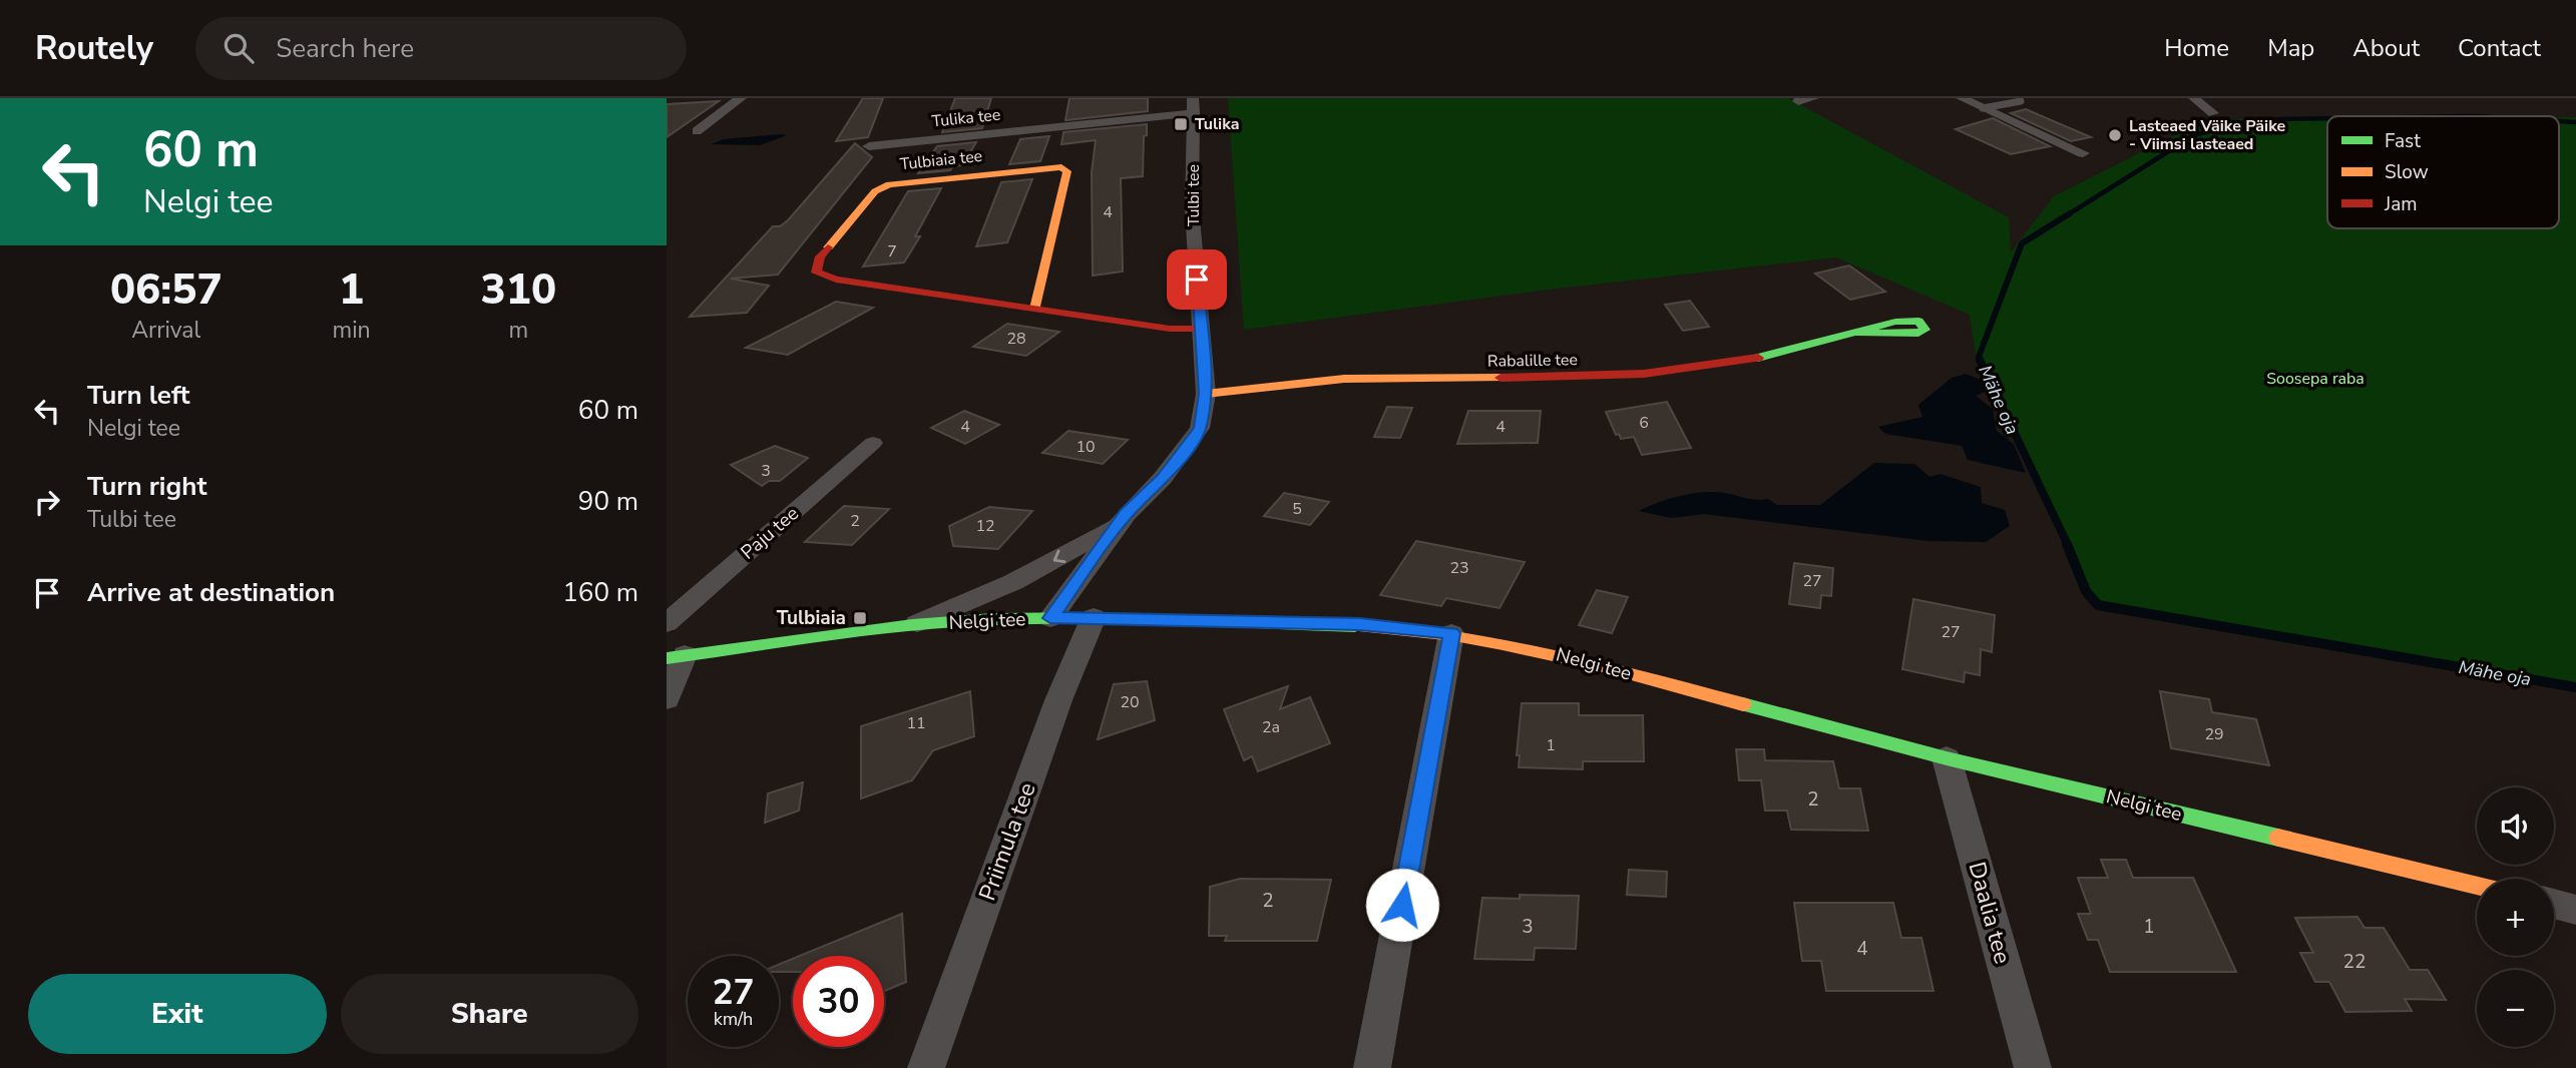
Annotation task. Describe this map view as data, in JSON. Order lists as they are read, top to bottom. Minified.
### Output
{"streets":{"street":["Tulika tee","Tulbiaia tee","Tulbi tee","Rabalille tee","Paju tee","Nelgi tee","Priimula tee","Daalia tee"]},"crossings":[["Tulika tee","Tulbi tee"],["Tulbiaia tee","Tulbi tee"],["Tulbi tee","Rabalille tee"],["Tulbi tee","Nelgi tee"],["Nelgi tee","Priimula tee"],["Nelgi tee","Daalia tee"]],"water":["Mähe oja"],"parks":["Soosepa raba"],"places":{"transit":["Tulika","Tulbiaia"],"other":["Lasteaed Väike Päike - Viimsi lasteaed"]},"house_numbers":["4","7","28","6","4","4","10","3","5","2","12","23","27","27","20","11","2a","29","1","2","2","3","1","4","22"],"legend":["Fast","Slow","Jam"],"page":{"header":"Routely","search":"Search here","nav":["Home","Map","About","Contact"],"turn":["60 m","Nelgi tee"],"eta":["06:57","Arrival","1","min","310","m"],"list":[{"name":"Turn left","note":"Nelgi tee","value":"60 m"},{"name":"Turn right","note":"Tulbi tee","value":"90 m"},{"name":"Arrive at destination","value":"160 m"}],"map_buttons":["+","−"],"speed":"27 km/h","limit":"30","buttons":["Exit","Share"]}}
